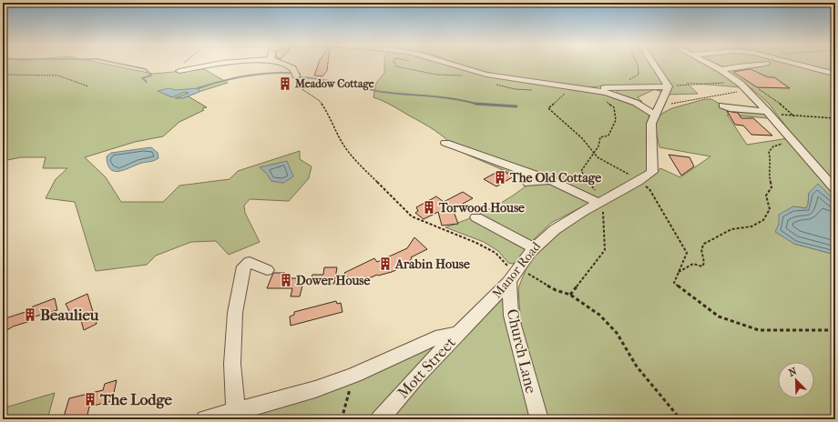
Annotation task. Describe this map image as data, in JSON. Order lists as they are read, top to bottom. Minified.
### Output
{"streets":{"street":["Manor Road","Church Lane","Mott Street"]},"crossings":[["Manor Road","Church Lane"],["Manor Road","Mott Street"]],"places":{"building":["Meadow Cottage","The Old Cottage","Torwood House","Arabin House","Dower House","Beaulieu","The Lodge"]},"north":"top left"}
